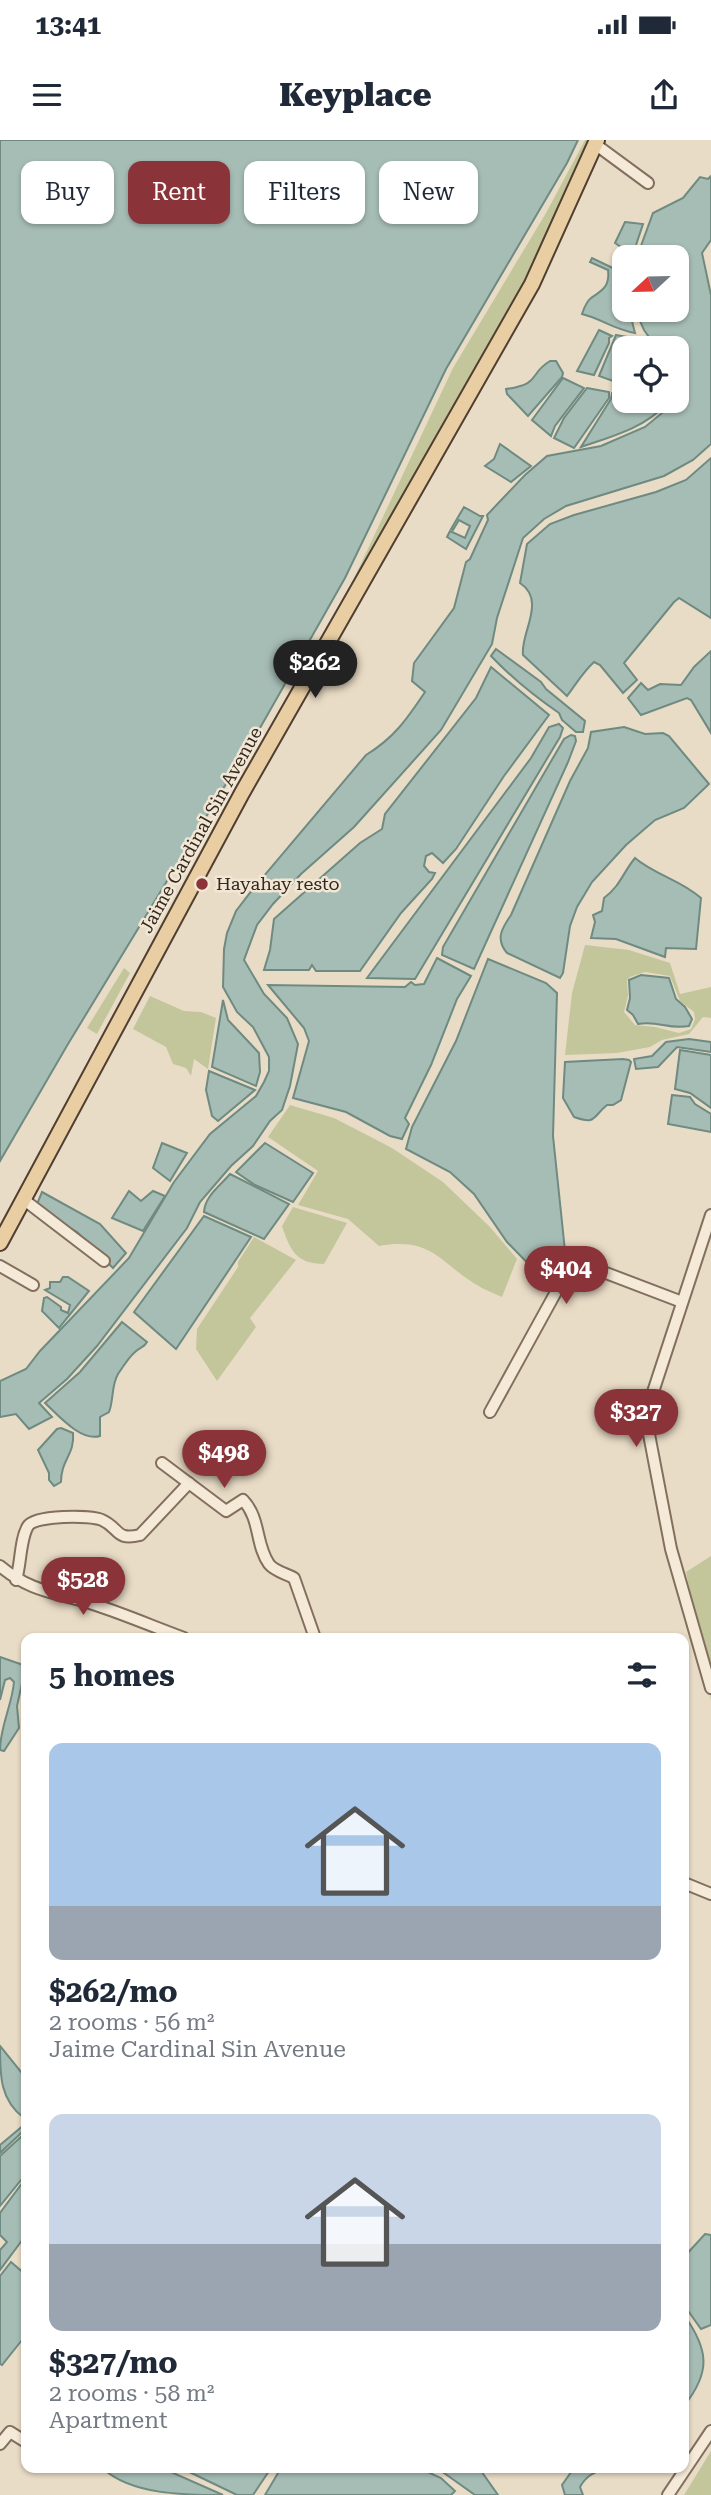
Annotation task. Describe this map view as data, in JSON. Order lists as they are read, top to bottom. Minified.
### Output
{"streets":{"main road":["Jaime Cardinal Sin Avenue"]},"places":["Hayahay resto"],"north":"left","page":{"status":"13:41","header":"Keyplace","chip":["Buy","Rent","Filters","New"],"price":["$262","$404","$327","$498","$528"],"heading":"5 homes","list":[{"name":"$262/mo","note":"2 rooms · 56 m² · Jaime Cardinal Sin Avenue"},{"name":"$327/mo","note":"2 rooms · 58 m² · Apartment"}]}}
